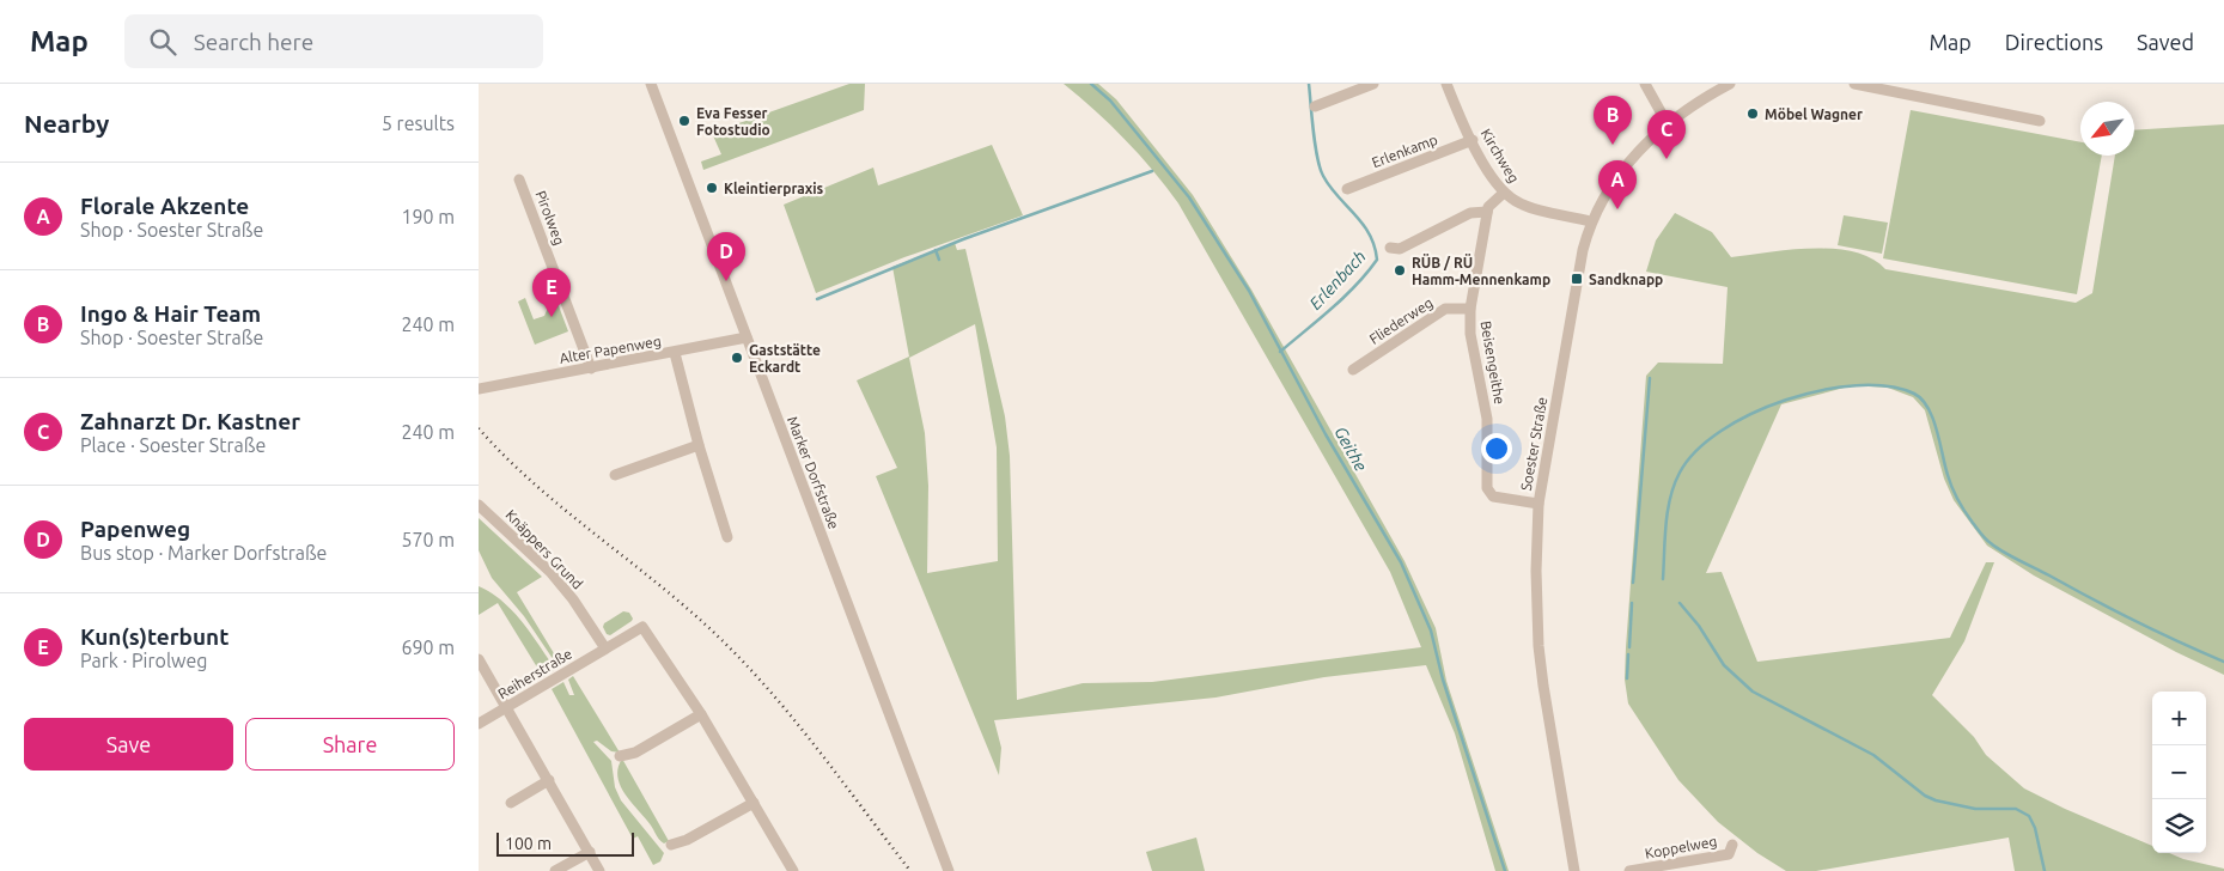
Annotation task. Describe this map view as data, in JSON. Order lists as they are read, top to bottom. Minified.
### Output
{"streets":{"street":["Erlenkamp","Kirchweg","Pirolweg","Fliederweg","Alter Papenweg","Beisengeithe","Soester Straße","Marker Dorfstraße","Knäppers Grund","Reiherstraße","Koppelweg"]},"crossings":[["Erlenkamp","Kirchweg"],["Kirchweg","Soester Straße"],["Pirolweg","Alter Papenweg"],["Fliederweg","Beisengeithe"],["Alter Papenweg","Marker Dorfstraße"],["Beisengeithe","Soester Straße"],["Knäppers Grund","Reiherstraße"]],"water":["Erlenbach","Geithe"],"places":{"other":["Möbel Wagner","Eva Fesser Fotostudio","Kleintierpraxis","RÜB / RÜ Hamm-Mennenkamp","Gaststätte Eckardt"],"transit":["Sandknapp"]},"scale_bar":"100 m","north":"bottom left","page":{"header":"Map","search":"Search here","nav":["Map","Directions","Saved"],"heading":["Nearby","5 results"],"pins":["B","C","A","D","E"],"list":[{"mark":"A","name":"Florale Akzente","note":"Shop · Soester Straße","value":"190 m"},{"mark":"B","name":"Ingo & Hair Team","note":"Shop · Soester Straße","value":"240 m"},{"mark":"C","name":"Zahnarzt Dr. Kastner","note":"Place · Soester Straße","value":"240 m"},{"mark":"D","name":"Papenweg","note":"Bus stop · Marker Dorfstraße","value":"570 m"},{"mark":"E","name":"Kun(s)terbunt","note":"Park · Pirolweg","value":"690 m"}],"map_buttons":["+","−"],"buttons":["Save","Share"],"scale":"100 m"}}
